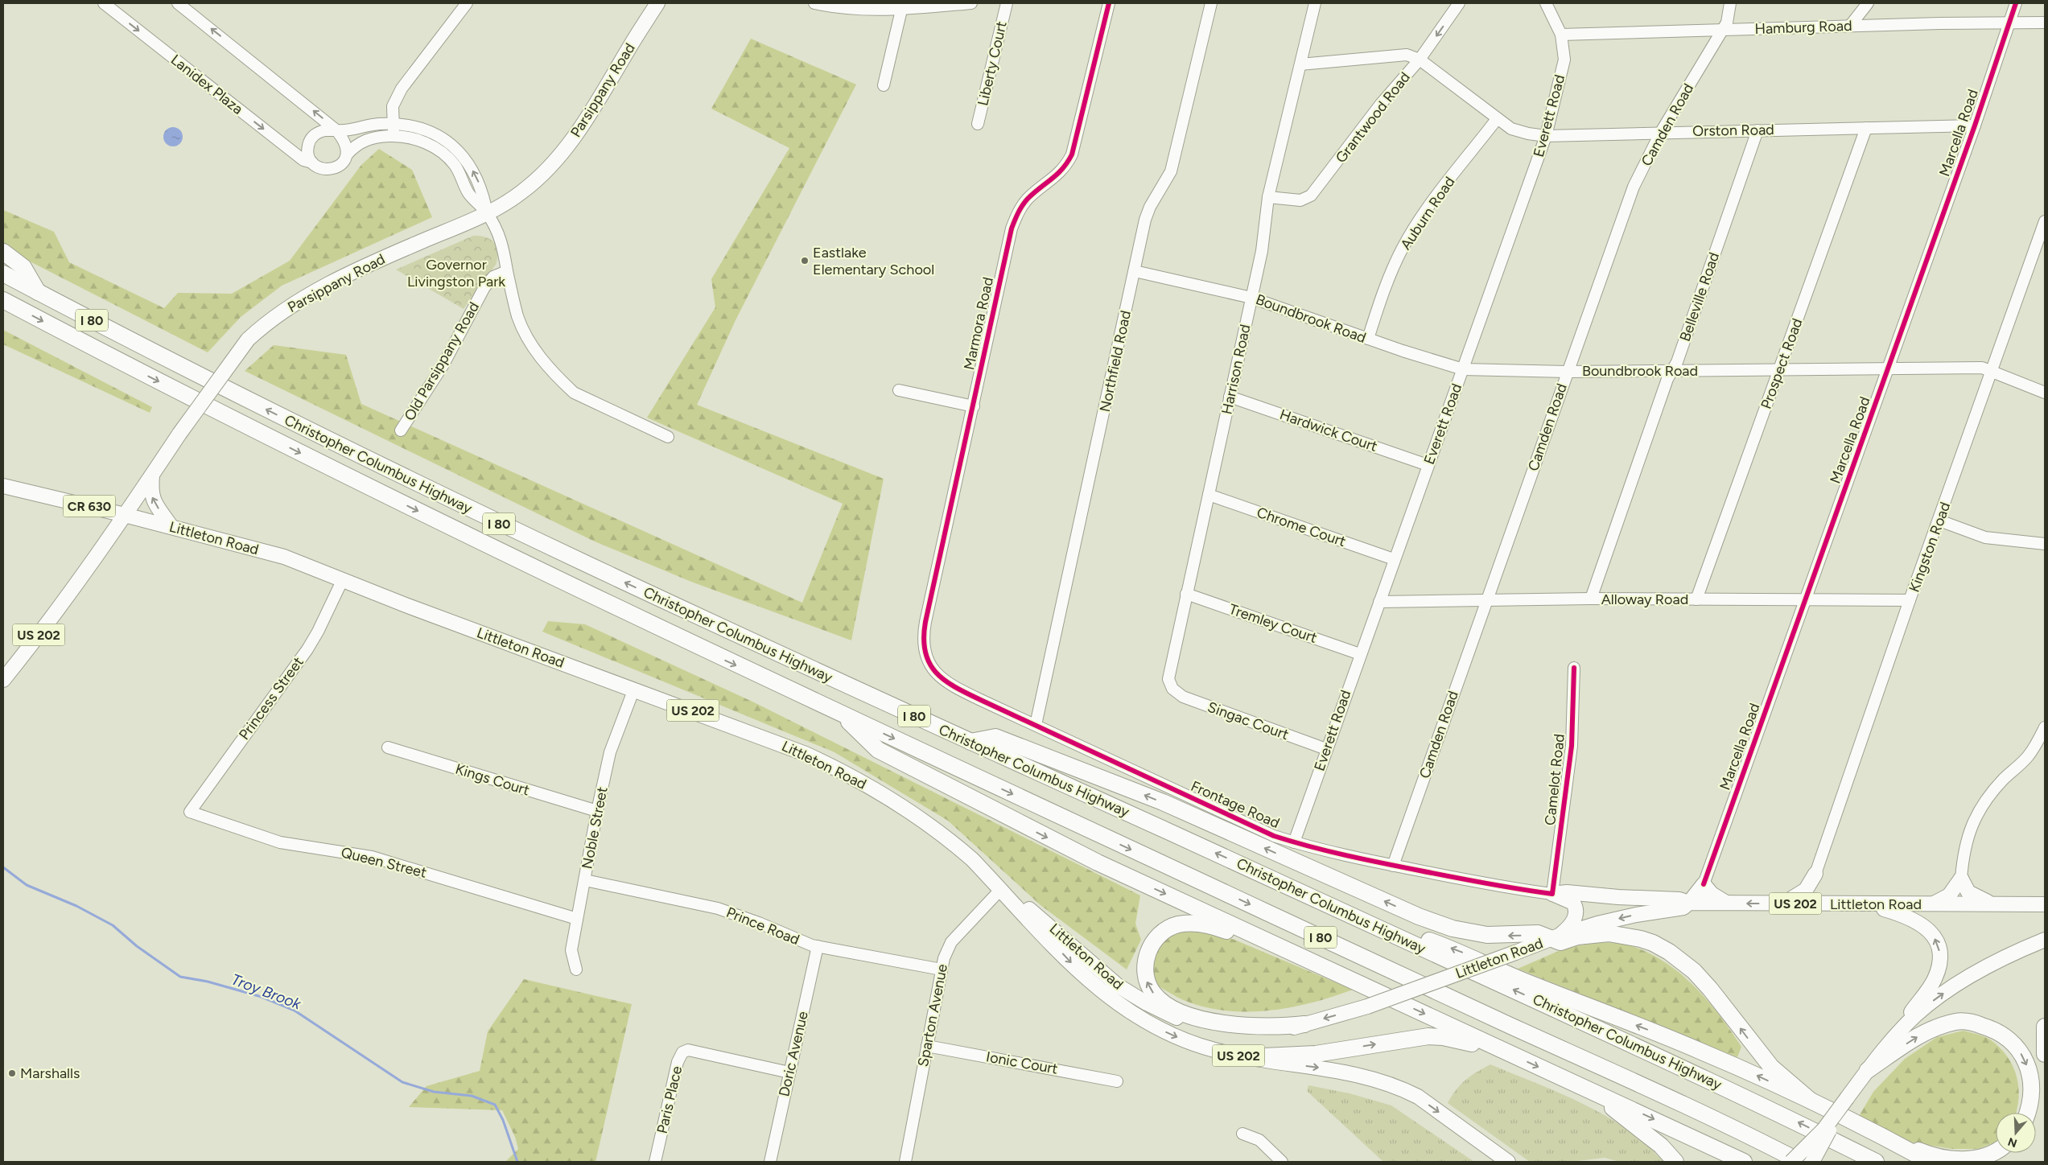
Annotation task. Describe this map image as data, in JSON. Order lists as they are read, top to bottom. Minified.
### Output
{"streets":{"highway":["I 80","Christopher Columbus Highway"],"main road":["Parsippany Road","CR 630","Littleton Road","US 202"],"street":["Hamburg Road","Liberty Court","Lanidex Plaza","Everett Road","Grantwood Road","Camden Road","Orston Road","Marcella Road","Auburn Road","Belleville Road","Boundbrook Road","Marmora Road","Old Parsippany Road","Northfield Road","Prospect Road","Harrison Road","Hardwick Court","Chrome Court","Kingston Road","Alloway Road","Tremley Court","Princess Street","Singac Court","Kings Court","Camelot Road","Frontage Road","Noble Street","Queen Street","Prince Road","Sparton Avenue","Doric Avenue","Ionic Court","Paris Place"]},"crossings":[["Hamburg Road","Everett Road"],["Hamburg Road","Camden Road"],["Hamburg Road","Marcella Road"],["Lanidex Plaza","Parsippany Road"],["Parsippany Road","Littleton Road"],["Parsippany Road","US 202"],["Everett Road","Orston Road"],["Everett Road","Boundbrook Road"],["Everett Road","Hardwick Court"],["Everett Road","Chrome Court"],["Everett Road","Alloway Road"],["Everett Road","Tremley Court"],["Everett Road","Singac Court"],["Everett Road","Frontage Road"],["Grantwood Road","Orston Road"],["Grantwood Road","Harrison Road"],["Camden Road","Orston Road"],["Camden Road","Boundbrook Road"],["Camden Road","Alloway Road"],["Camden Road","Frontage Road"],["Orston Road","Marcella Road"],["Orston Road","Auburn Road"],["Orston Road","Belleville Road"],["Orston Road","Prospect Road"],["Marcella Road","Boundbrook Road"],["Marcella Road","Alloway Road"],["Auburn Road","Boundbrook Road"],["Belleville Road","Boundbrook Road"],["Belleville Road","Alloway Road"],["Boundbrook Road","Northfield Road"],["Boundbrook Road","Prospect Road"],["Boundbrook Road","Harrison Road"],["Boundbrook Road","Kingston Road"],["Marmora Road","Frontage Road"],["Northfield Road","Frontage Road"],["Prospect Road","Alloway Road"],["Harrison Road","Hardwick Court"],["Harrison Road","Chrome Court"],["Harrison Road","Tremley Court"],["Harrison Road","Singac Court"],["Littleton Road","US 202"],["Littleton Road","Princess Street"],["Littleton Road","Noble Street"],["Littleton Road","Sparton Avenue"],["Kingston Road","Alloway Road"],["Princess Street","Queen Street"],["Kings Court","Noble Street"],["Camelot Road","Frontage Road"],["Noble Street","Queen Street"],["Noble Street","Prince Road"],["Prince Road","Sparton Avenue"],["Prince Road","Doric Avenue"],["Sparton Avenue","Ionic Court"],["Doric Avenue","Paris Place"]],"water":["Troy Brook"],"parks":["Governor Livingston Park"],"places":["Eastlake Elementary School","Marshalls"],"north":"bottom"}
